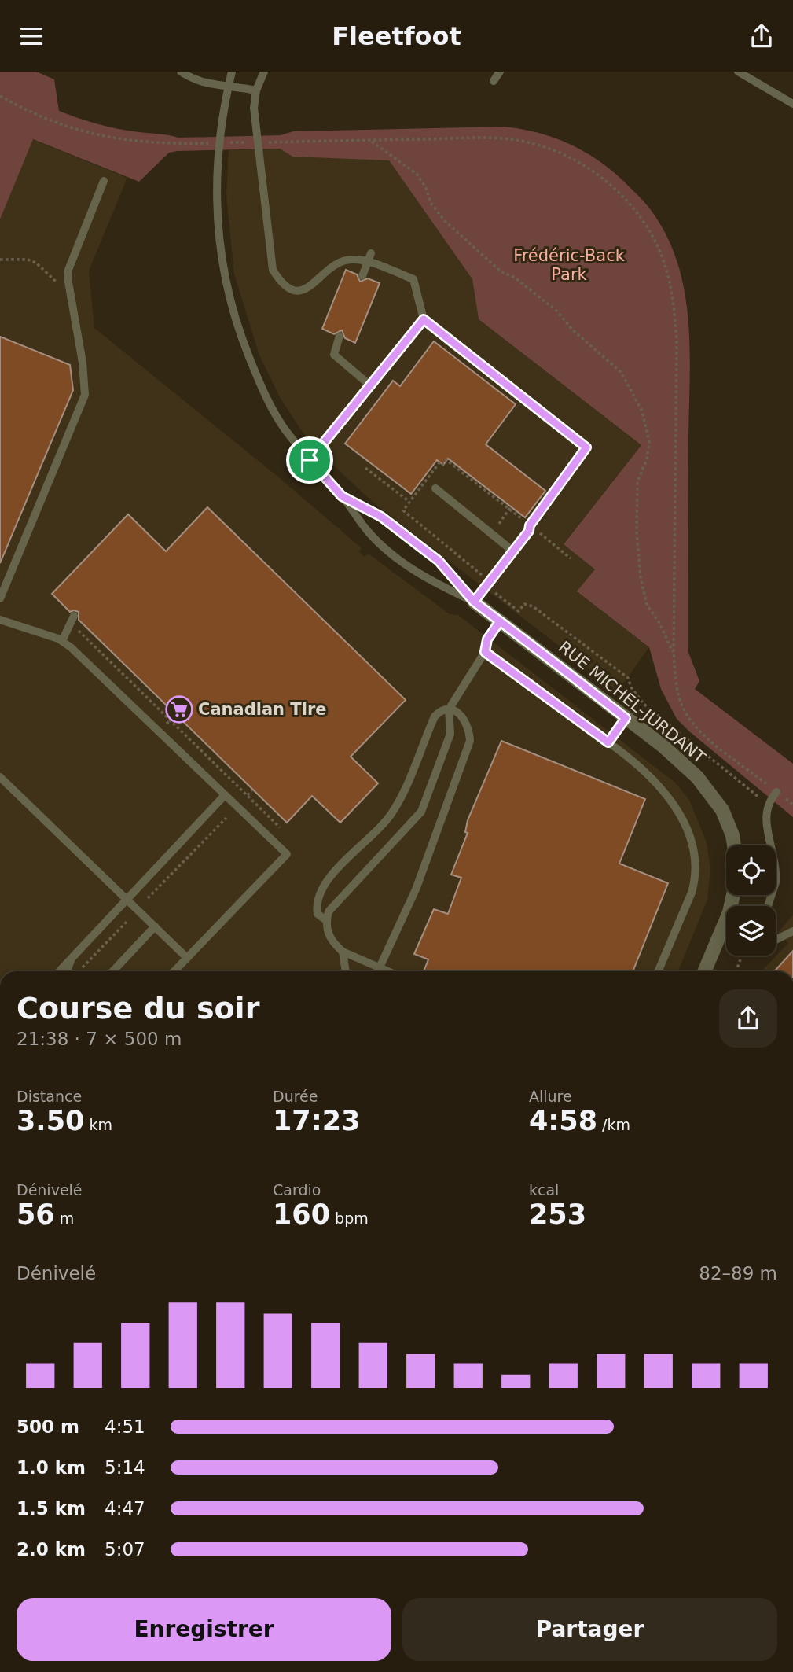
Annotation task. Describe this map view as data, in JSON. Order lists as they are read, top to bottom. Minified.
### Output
{"streets":{"street":["RUE MICHEL-JURDANT"]},"parks":["Frédéric-Back Park"],"places":{"supermarket":["Canadian Tire"]},"page":{"header":"Fleetfoot","heading":["Course du soir","21:38 · 7 × 500 m"],"stats":[["Distance","3.50 km"],["Durée","17:23"],["Allure","4:58 /km"],["Dénivelé","56 m"],["Cardio","160 bpm"],["kcal","253"]],"chart":["Dénivelé","82–89 m"],"list":[{"name":"500 m","note":"4:51"},{"name":"1.0 km","note":"5:14"},{"name":"1.5 km","note":"4:47"},{"name":"2.0 km","note":"5:07"}],"buttons":["Enregistrer","Partager"]}}
